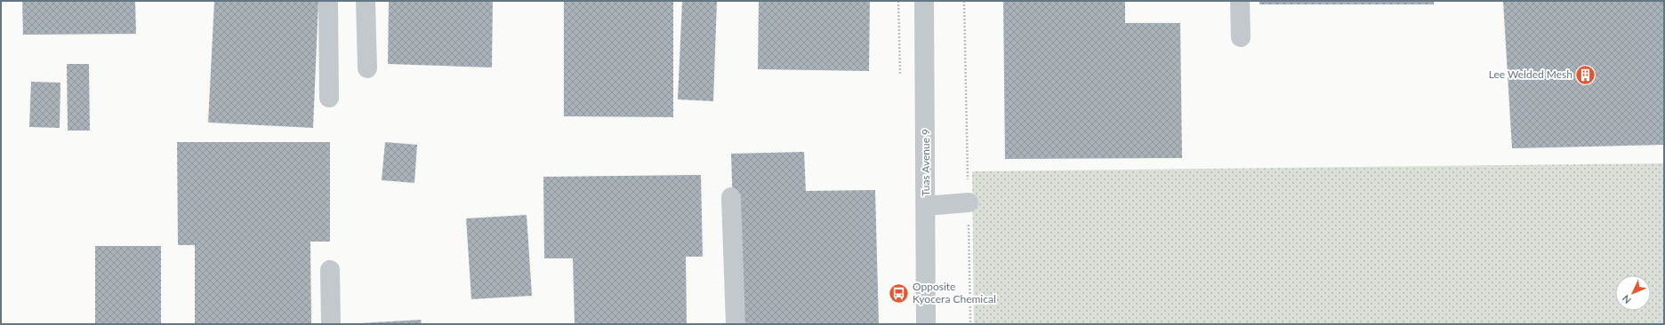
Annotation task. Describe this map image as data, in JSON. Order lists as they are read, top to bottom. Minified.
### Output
{"streets":{"street":["Tuas Avenue 9"]},"places":{"building":["Lee Welded Mesh"],"bus stop":["Opposite Kyocera Chemical"]},"north":"bottom left"}
